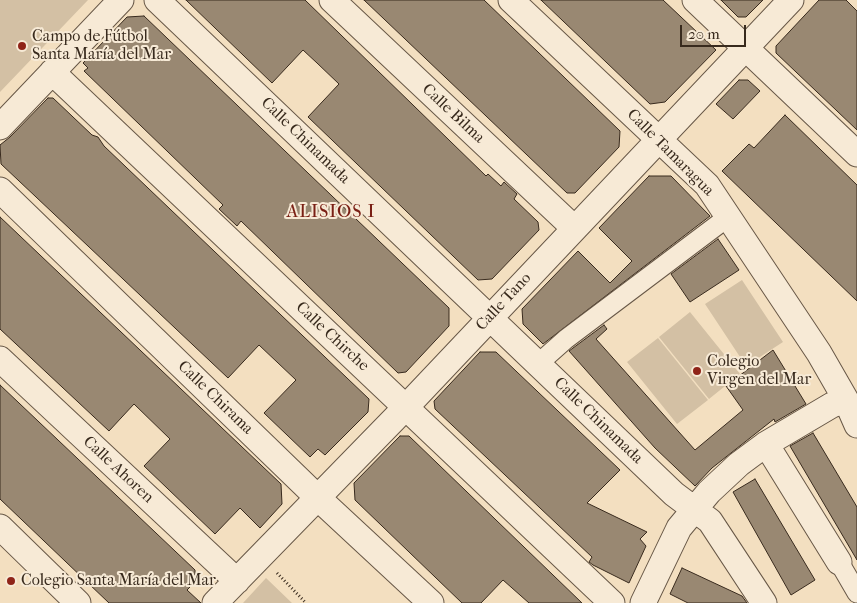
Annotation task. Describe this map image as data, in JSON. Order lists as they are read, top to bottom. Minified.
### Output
{"streets":{"street":["Calle Bilma","Calle Chinamada","Calle Tamaragua","Calle Tano","Calle Chirche","Calle Chirama","Calle Ahoren"]},"crossings":[["Calle Bilma","Calle Tano"],["Calle Chinamada","Calle Tano"],["Calle Tamaragua","Calle Tano"],["Calle Tano","Calle Chirche"],["Calle Tano","Calle Chirama"],["Calle Tano","Calle Ahoren"]],"districts":["ALISIOS I"],"places":["Campo de Fútbol Santa María del Mar","Colegio Virgen del Mar","Colegio Santa María del Mar"],"scale_bar":"20 m"}
